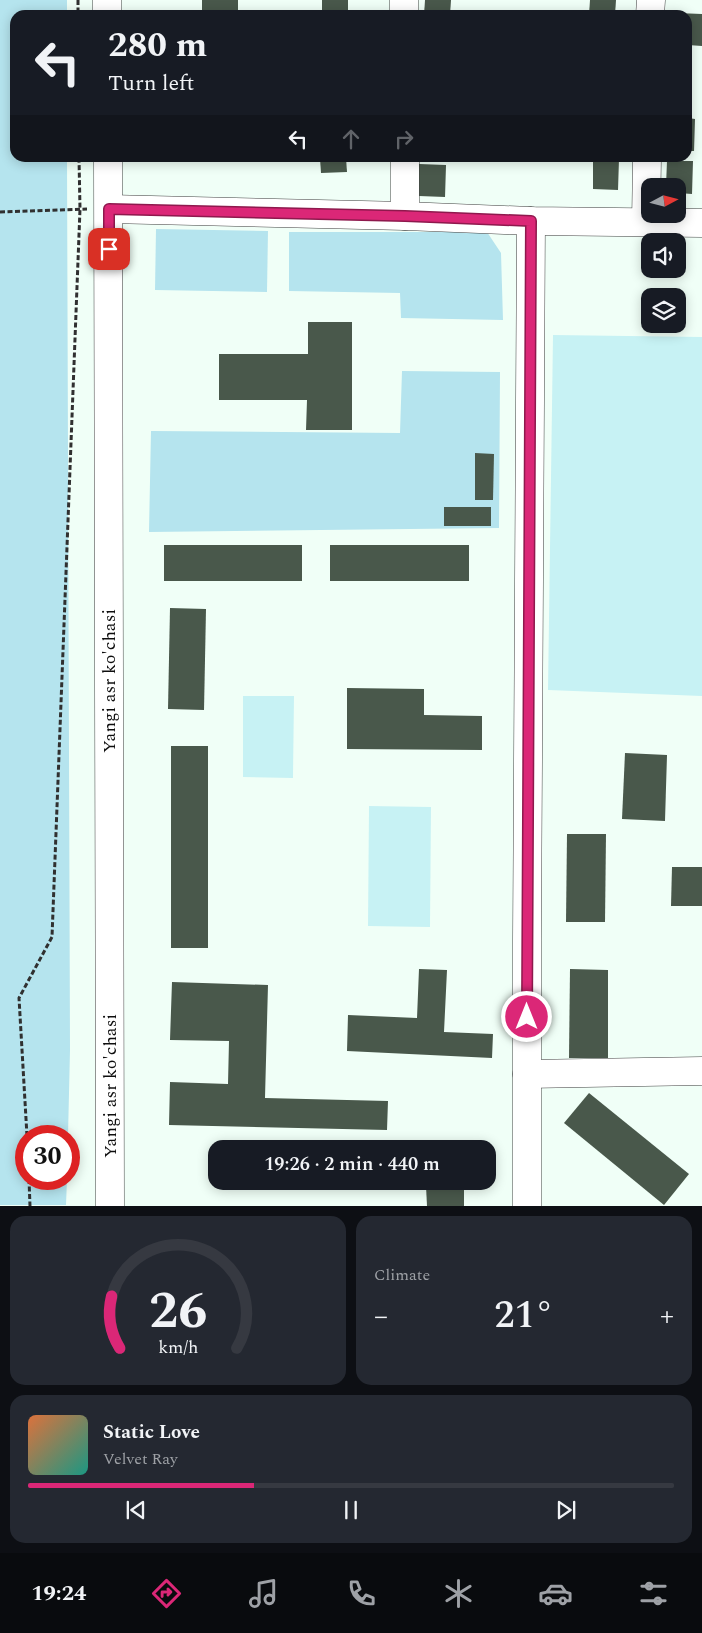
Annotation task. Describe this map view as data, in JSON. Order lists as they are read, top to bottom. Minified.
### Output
{"streets":{"street":["Yangi asr ko'chasi"]},"north":"right","page":{"turn":["280 m","Turn left"],"limit":"30","trip":"19:26 · 2 min · 440 m","tile":"Climate","heat":["−","21°","+"],"song":["Static Love","Velvet Ray"],"tabs":"19:24","gauge":["26","km/h"]}}
